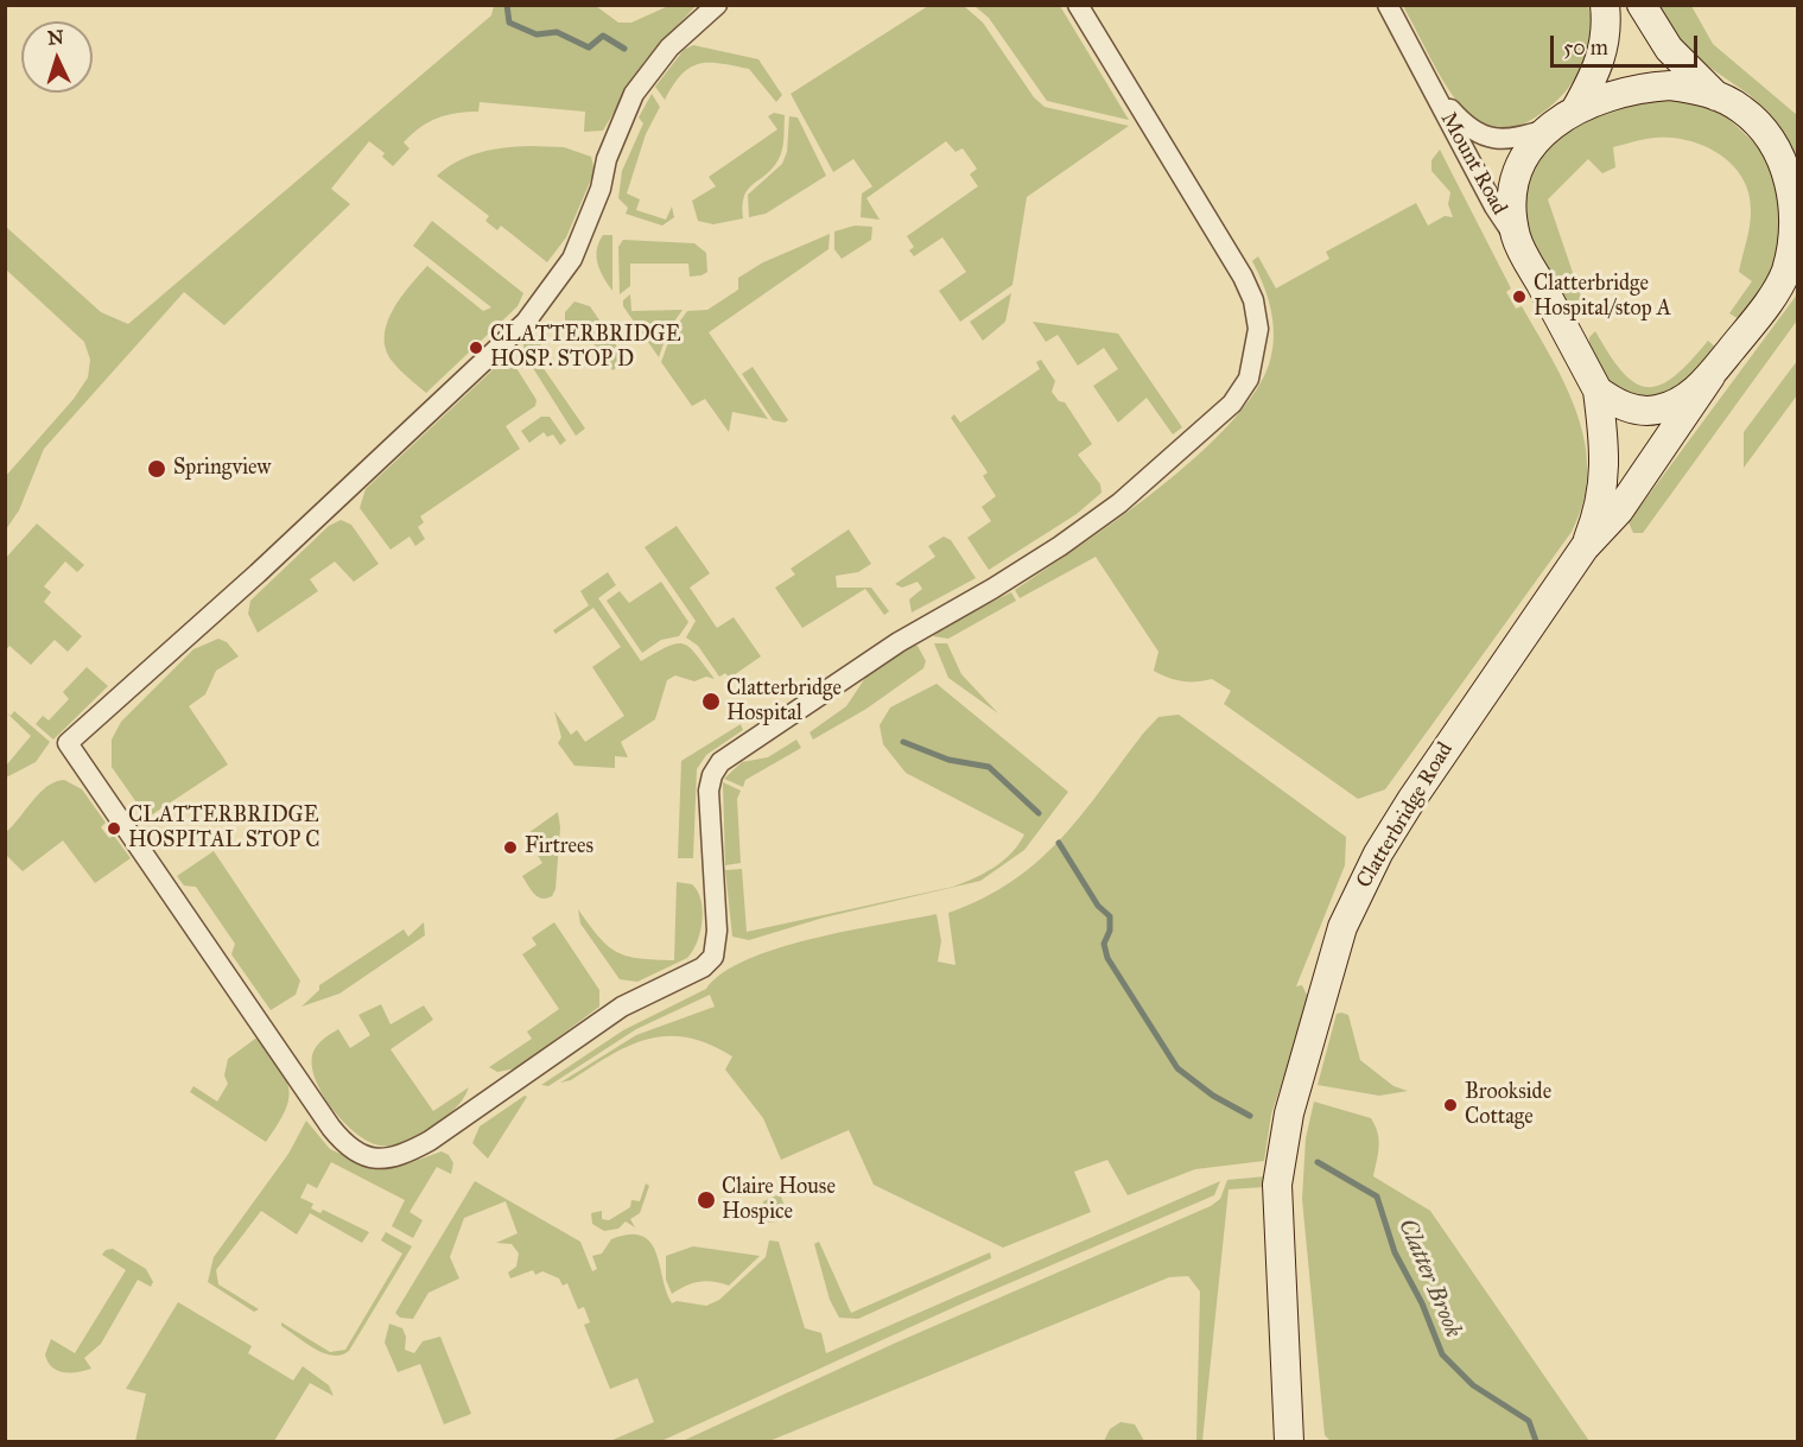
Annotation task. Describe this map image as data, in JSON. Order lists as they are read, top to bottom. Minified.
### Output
{"streets":{"main road":["Clatterbridge Road"],"street":["Mount Road"]},"water":["Clatter Brook"],"places":["Clatterbridge Hospital/stop A","CLATTERBRIDGE HOSP. STOP D","Springview","Clatterbridge Hospital","CLATTERBRIDGE HOSPITAL STOP C","Firtrees","Brookside Cottage","Claire House Hospice"],"scale_bar":"50 m","north":"top"}
